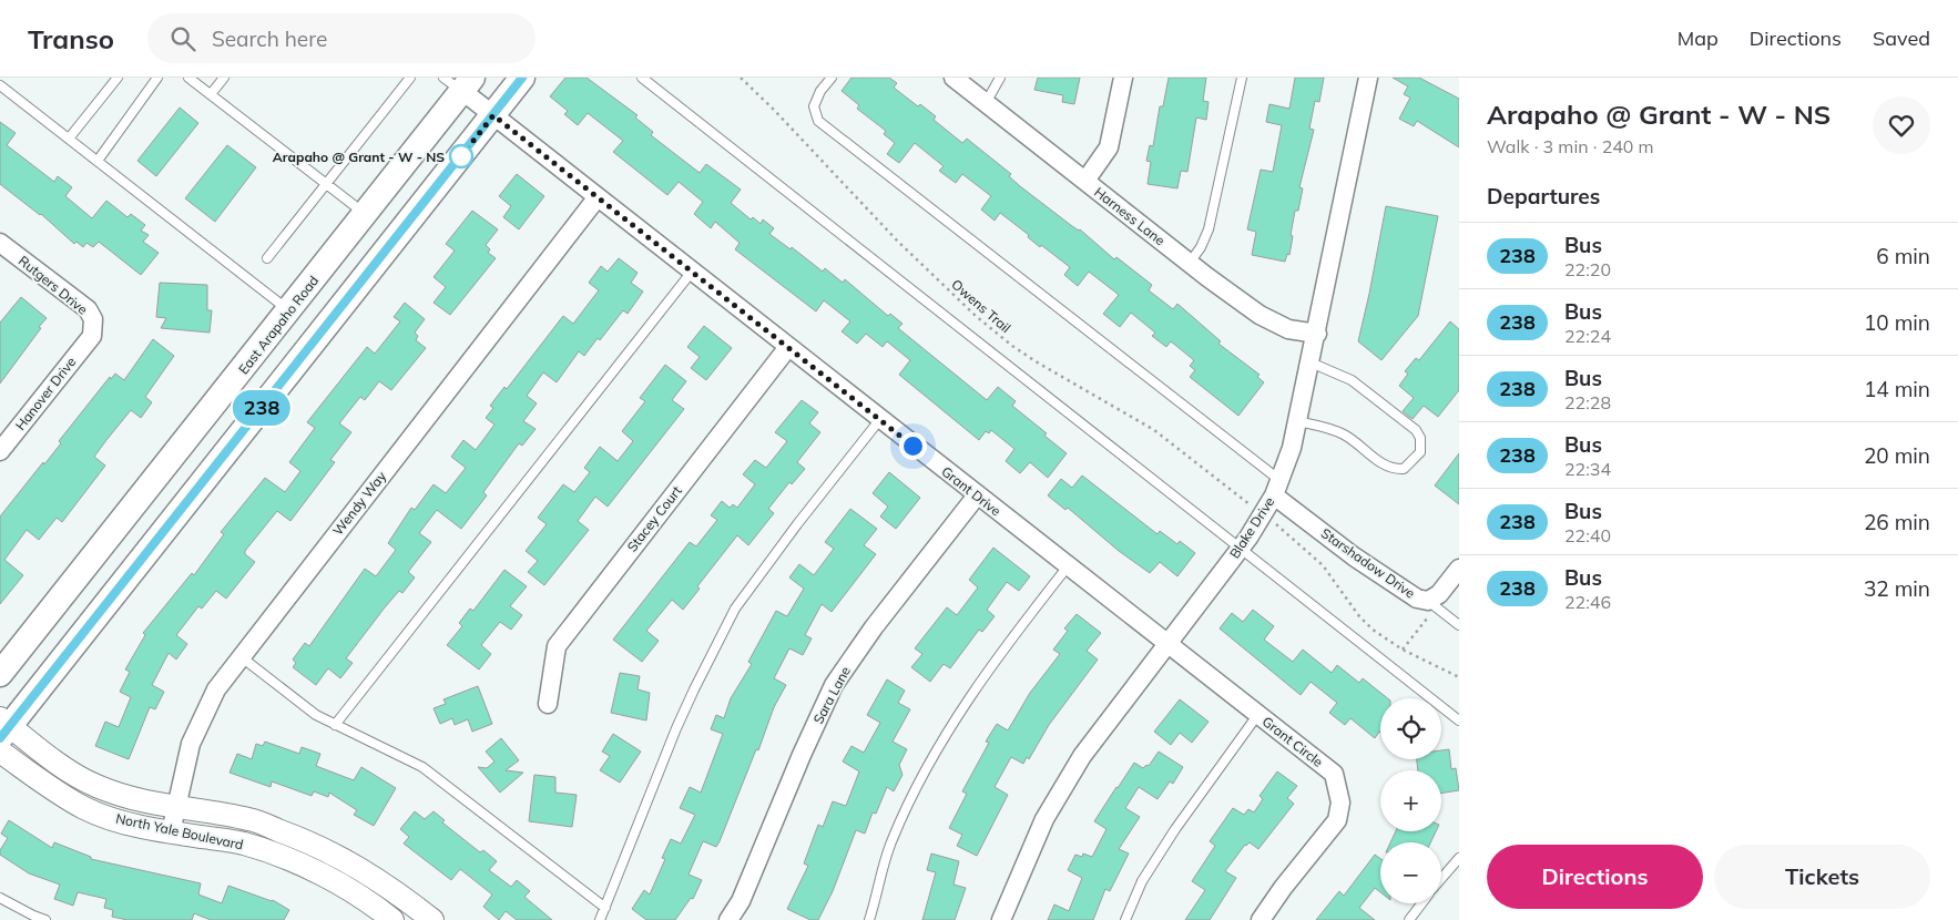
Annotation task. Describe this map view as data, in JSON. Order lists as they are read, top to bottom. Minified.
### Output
{"streets":{"main road":["East Arapaho Road"],"street":["Harness Lane","Rutgers Drive","Hanover Drive","Grant Drive","Wendy Way","Stacey Court","Blake Drive","Starshadow Drive","Sara Lane","Grant Circle","North Yale Boulevard"],"path":["Owens Trail"]},"crossings":[["Harness Lane","Blake Drive"],["Rutgers Drive","Hanover Drive"],["East Arapaho Road","Grant Drive"],["Grant Drive","Wendy Way"],["Grant Drive","Stacey Court"],["Grant Drive","Blake Drive"],["Grant Drive","Sara Lane"],["Grant Drive","Grant Circle"],["Wendy Way","North Yale Boulevard"],["Blake Drive","Starshadow Drive"],["Blake Drive","Grant Circle"]],"places":["Arapaho @ Grant - W - NS"],"lines":["bus line 238"],"page":{"header":"Transo","search":"Search here","nav":["Map","Directions","Saved"],"on_map":"238","heading":[["Arapaho @ Grant - W - NS","Walk · 3 min · 240 m"],"Departures"],"list":[{"mark":"238","name":"Bus","note":"22:20","value":"6 min"},{"mark":"238","name":"Bus","note":"22:24","value":"10 min"},{"mark":"238","name":"Bus","note":"22:28","value":"14 min"},{"mark":"238","name":"Bus","note":"22:34","value":"20 min"},{"mark":"238","name":"Bus","note":"22:40","value":"26 min"},{"mark":"238","name":"Bus","note":"22:46","value":"32 min"}],"map_buttons":["+","−"],"buttons":["Directions","Tickets"]}}
